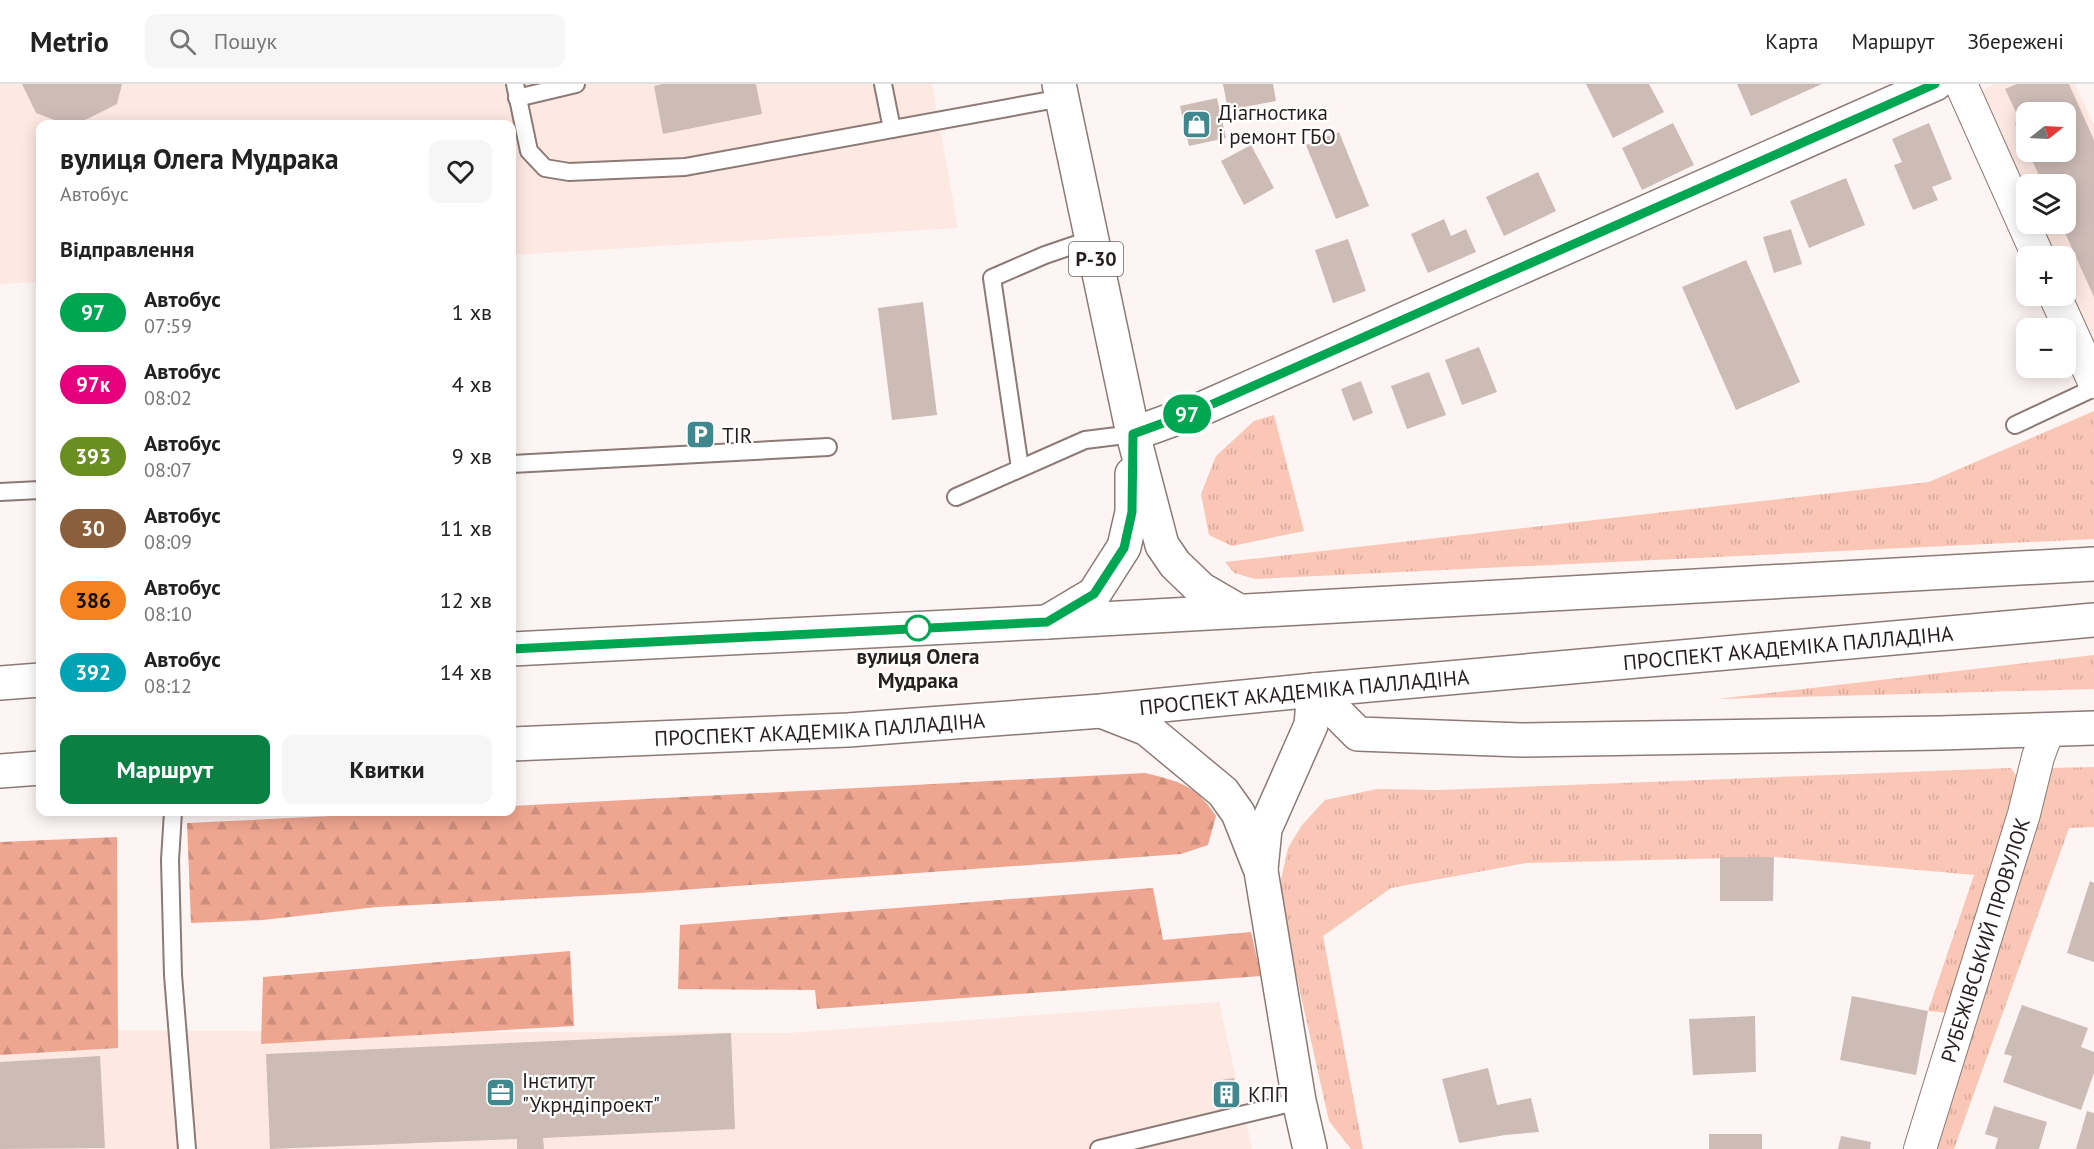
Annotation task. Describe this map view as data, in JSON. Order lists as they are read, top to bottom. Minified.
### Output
{"streets":{"main road":["Р-30","ПРОСПЕКТ АКАДЕМІКА ПАЛЛАДІНА"],"street":["РУБЕЖІВСЬКИЙ ПРОВУЛОК"]},"places":{"shop":["Діагностика і ремонт ГБО"],"parking":["TIR"],"other":["вулиця Олега Мудрака"],"office":["Інститут \"Укрндіпроект\""],"building":["КПП"]},"lines":["bus line 97"],"north":"right","page":{"header":"Metrio","search":"Пошук","nav":["Карта","Маршрут","Збережені"],"on_map":"97","map_buttons":["+","−"],"heading":[["вулиця Олега Мудрака","Автобус"],"Відправлення"],"list":[{"mark":"97","name":"Автобус","note":"07:59","value":"1 хв"},{"mark":"97к","name":"Автобус","note":"08:02","value":"4 хв"},{"mark":"393","name":"Автобус","note":"08:07","value":"9 хв"},{"mark":"30","name":"Автобус","note":"08:09","value":"11 хв"},{"mark":"386","name":"Автобус","note":"08:10","value":"12 хв"},{"mark":"392","name":"Автобус","note":"08:12","value":"14 хв"}],"buttons":["Маршрут","Квитки"]}}
